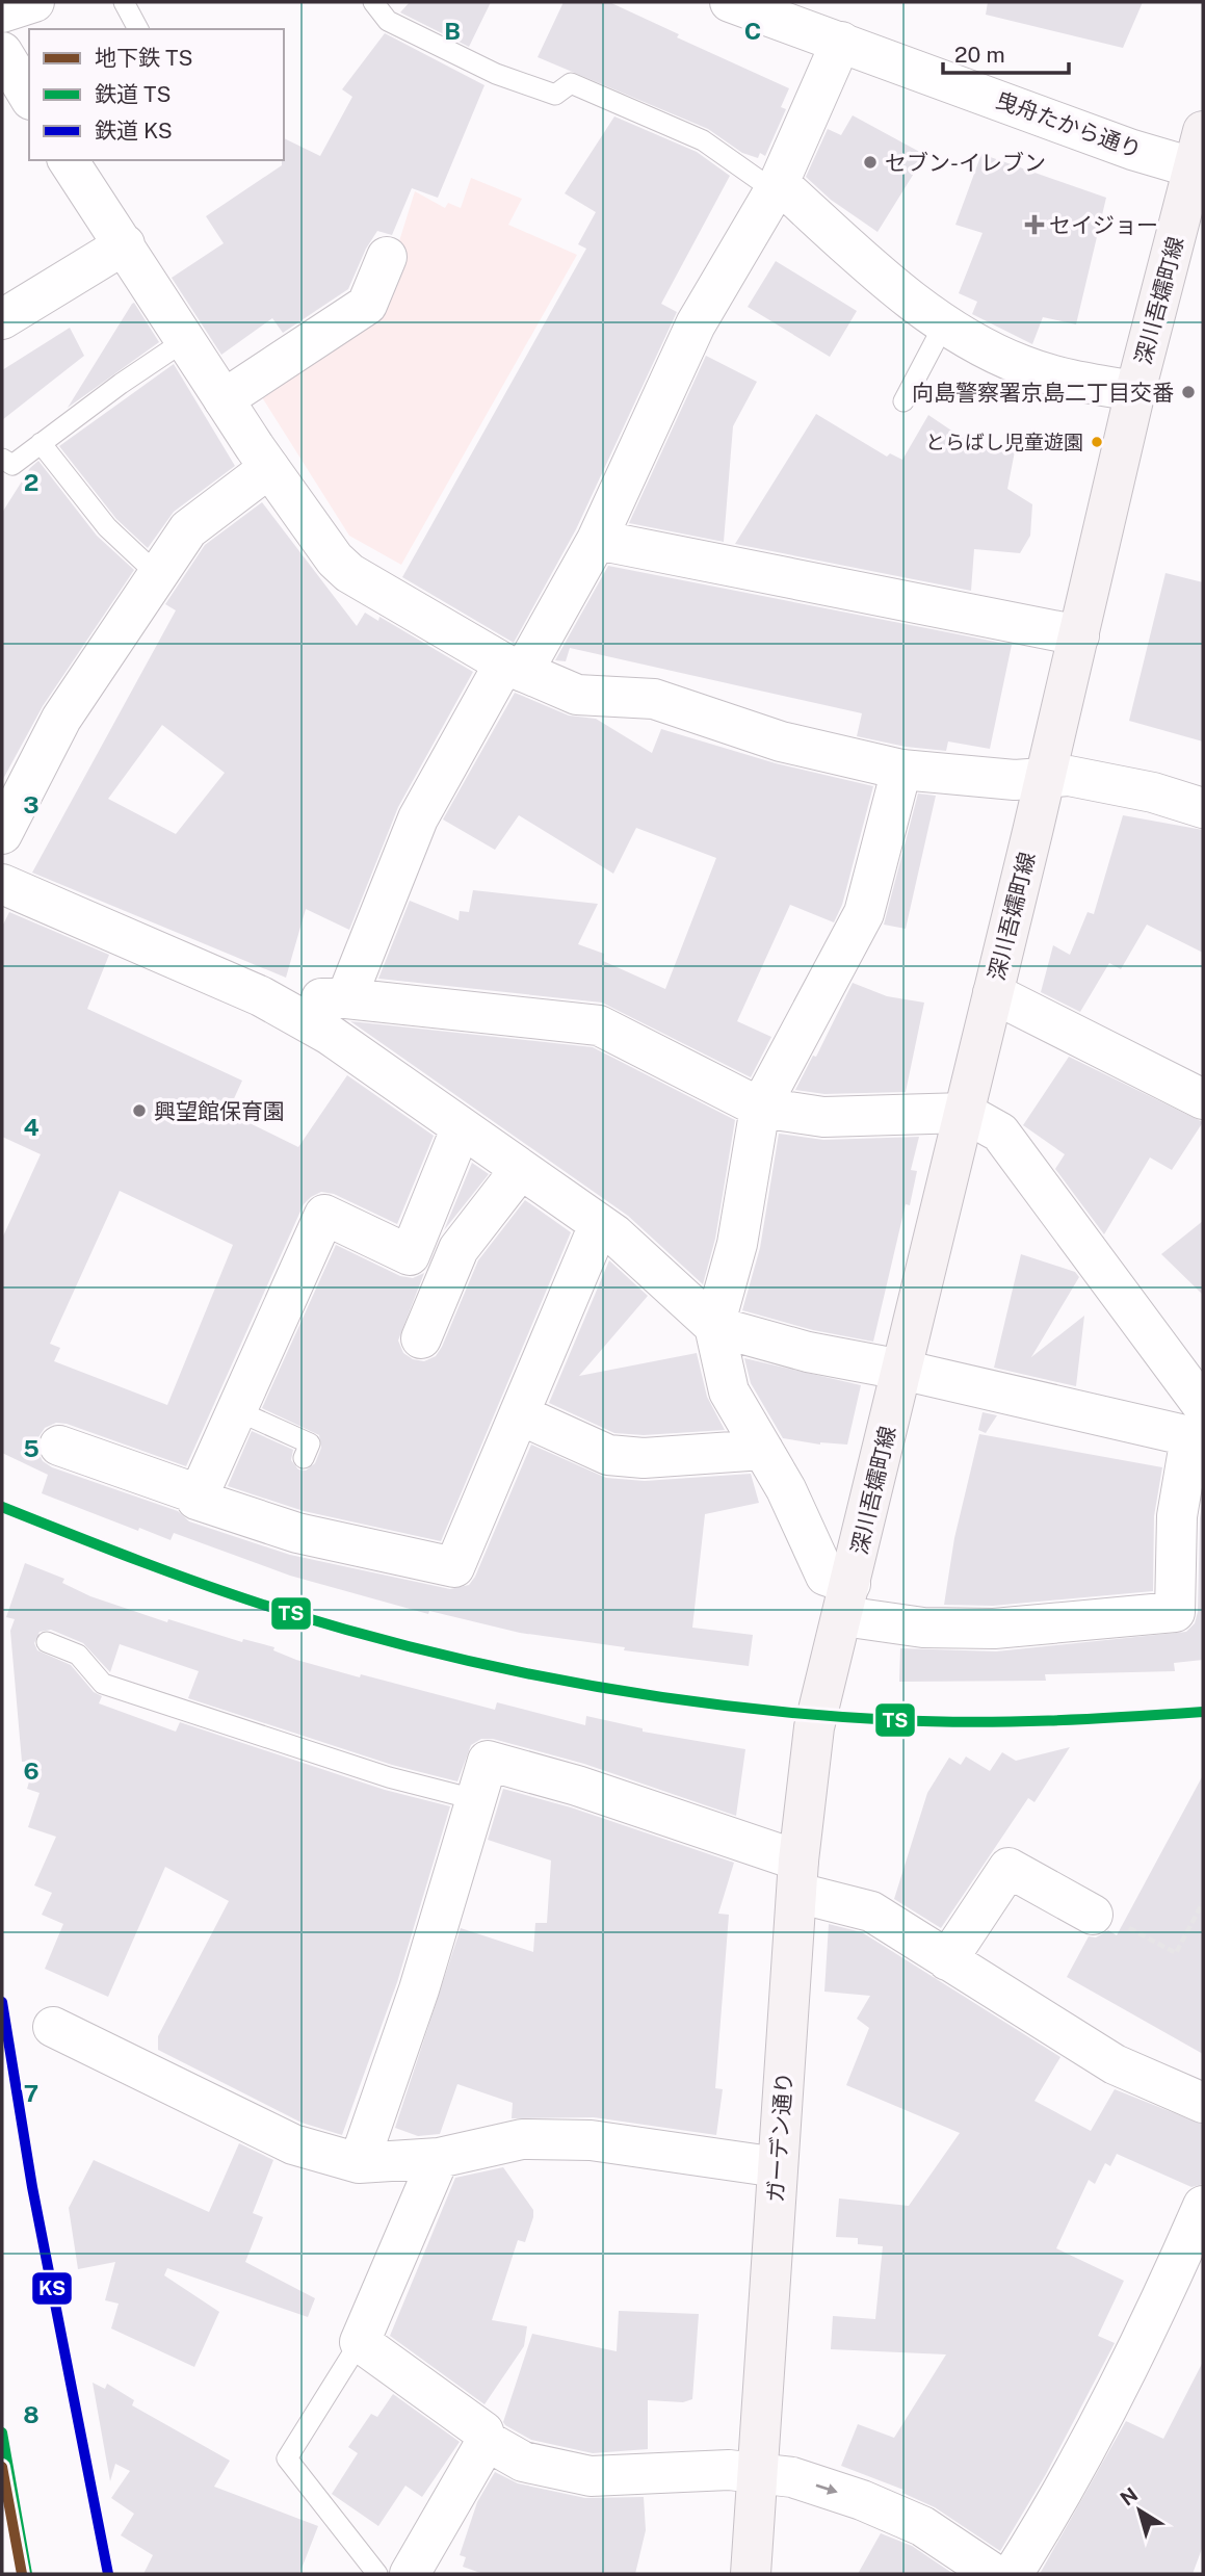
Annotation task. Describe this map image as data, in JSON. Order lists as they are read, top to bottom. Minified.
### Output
{"streets":{"main road":["深川吾嬬町線","ガーデン通り"],"street":["曳舟たから通り"]},"crossings":[["曳舟たから通り","深川吾嬬町線"],["深川吾嬬町線","ガーデン通り"]],"places":{"other":["セブン-イレブン","向島警察署京島二丁目交番","とらばし児童遊園","興望館保育園"],"health":["セイジョー"]},"lines":["rail line TS","rail line KS","metro line TS"],"legend":["地下鉄 TS","鉄道 TS","鉄道 KS"],"scale_bar":"20 m","north":"top left","grid":{"columns":["B","C"],"rows":["2","3","4","5","6","7","8"]}}
